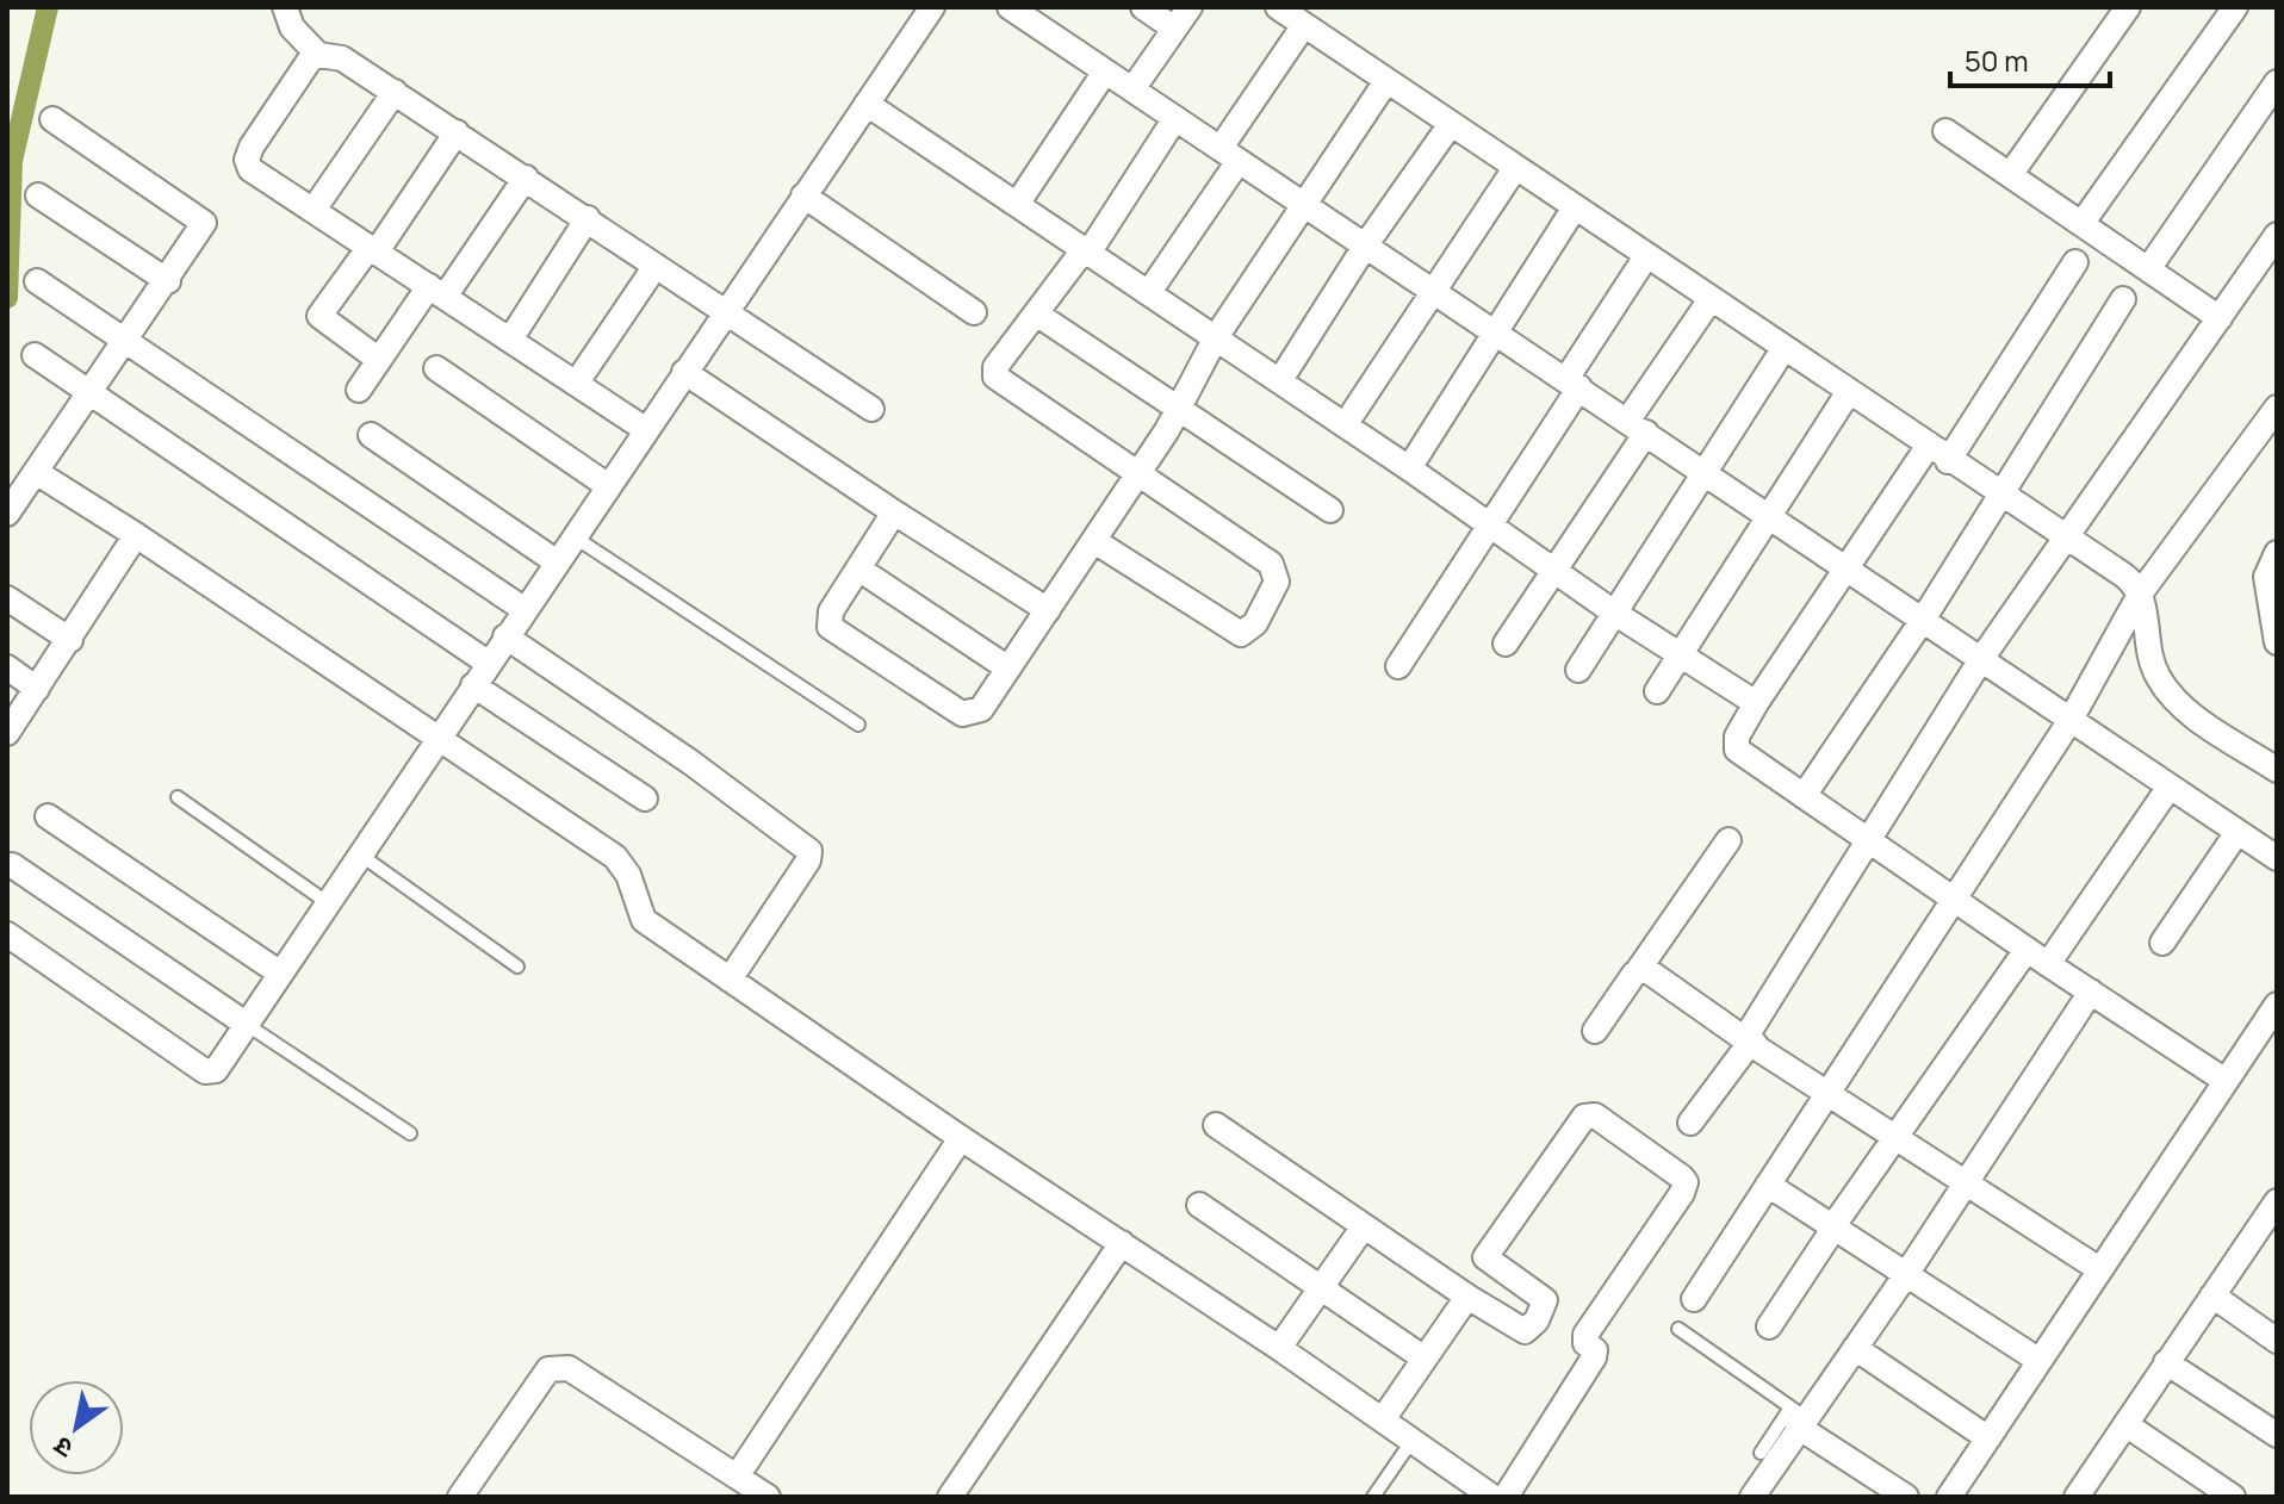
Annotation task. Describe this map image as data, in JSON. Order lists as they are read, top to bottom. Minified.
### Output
{"scale_bar":"50 m","north":"bottom left"}
